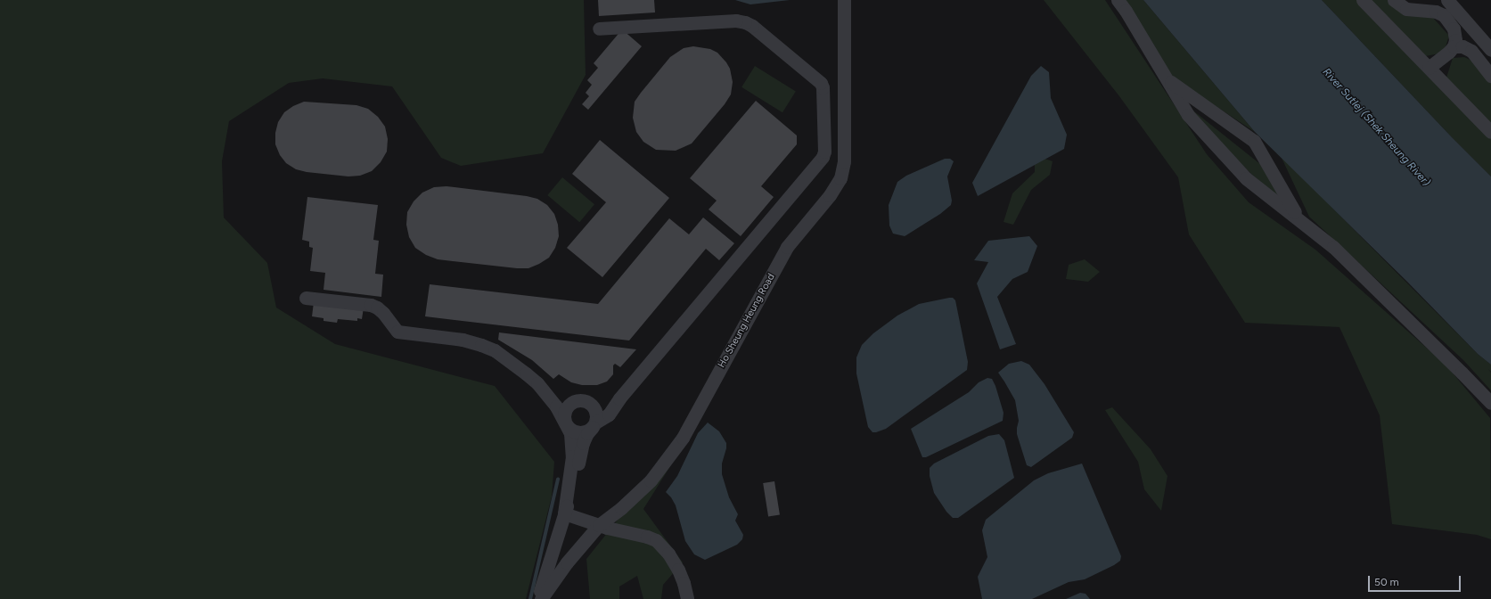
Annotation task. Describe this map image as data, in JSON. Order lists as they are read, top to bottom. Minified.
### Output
{"streets":{"street":["Ho Sheung Heung Road"]},"water":["River Sutlej (Shek Sheung River)"],"scale_bar":"50 m"}
